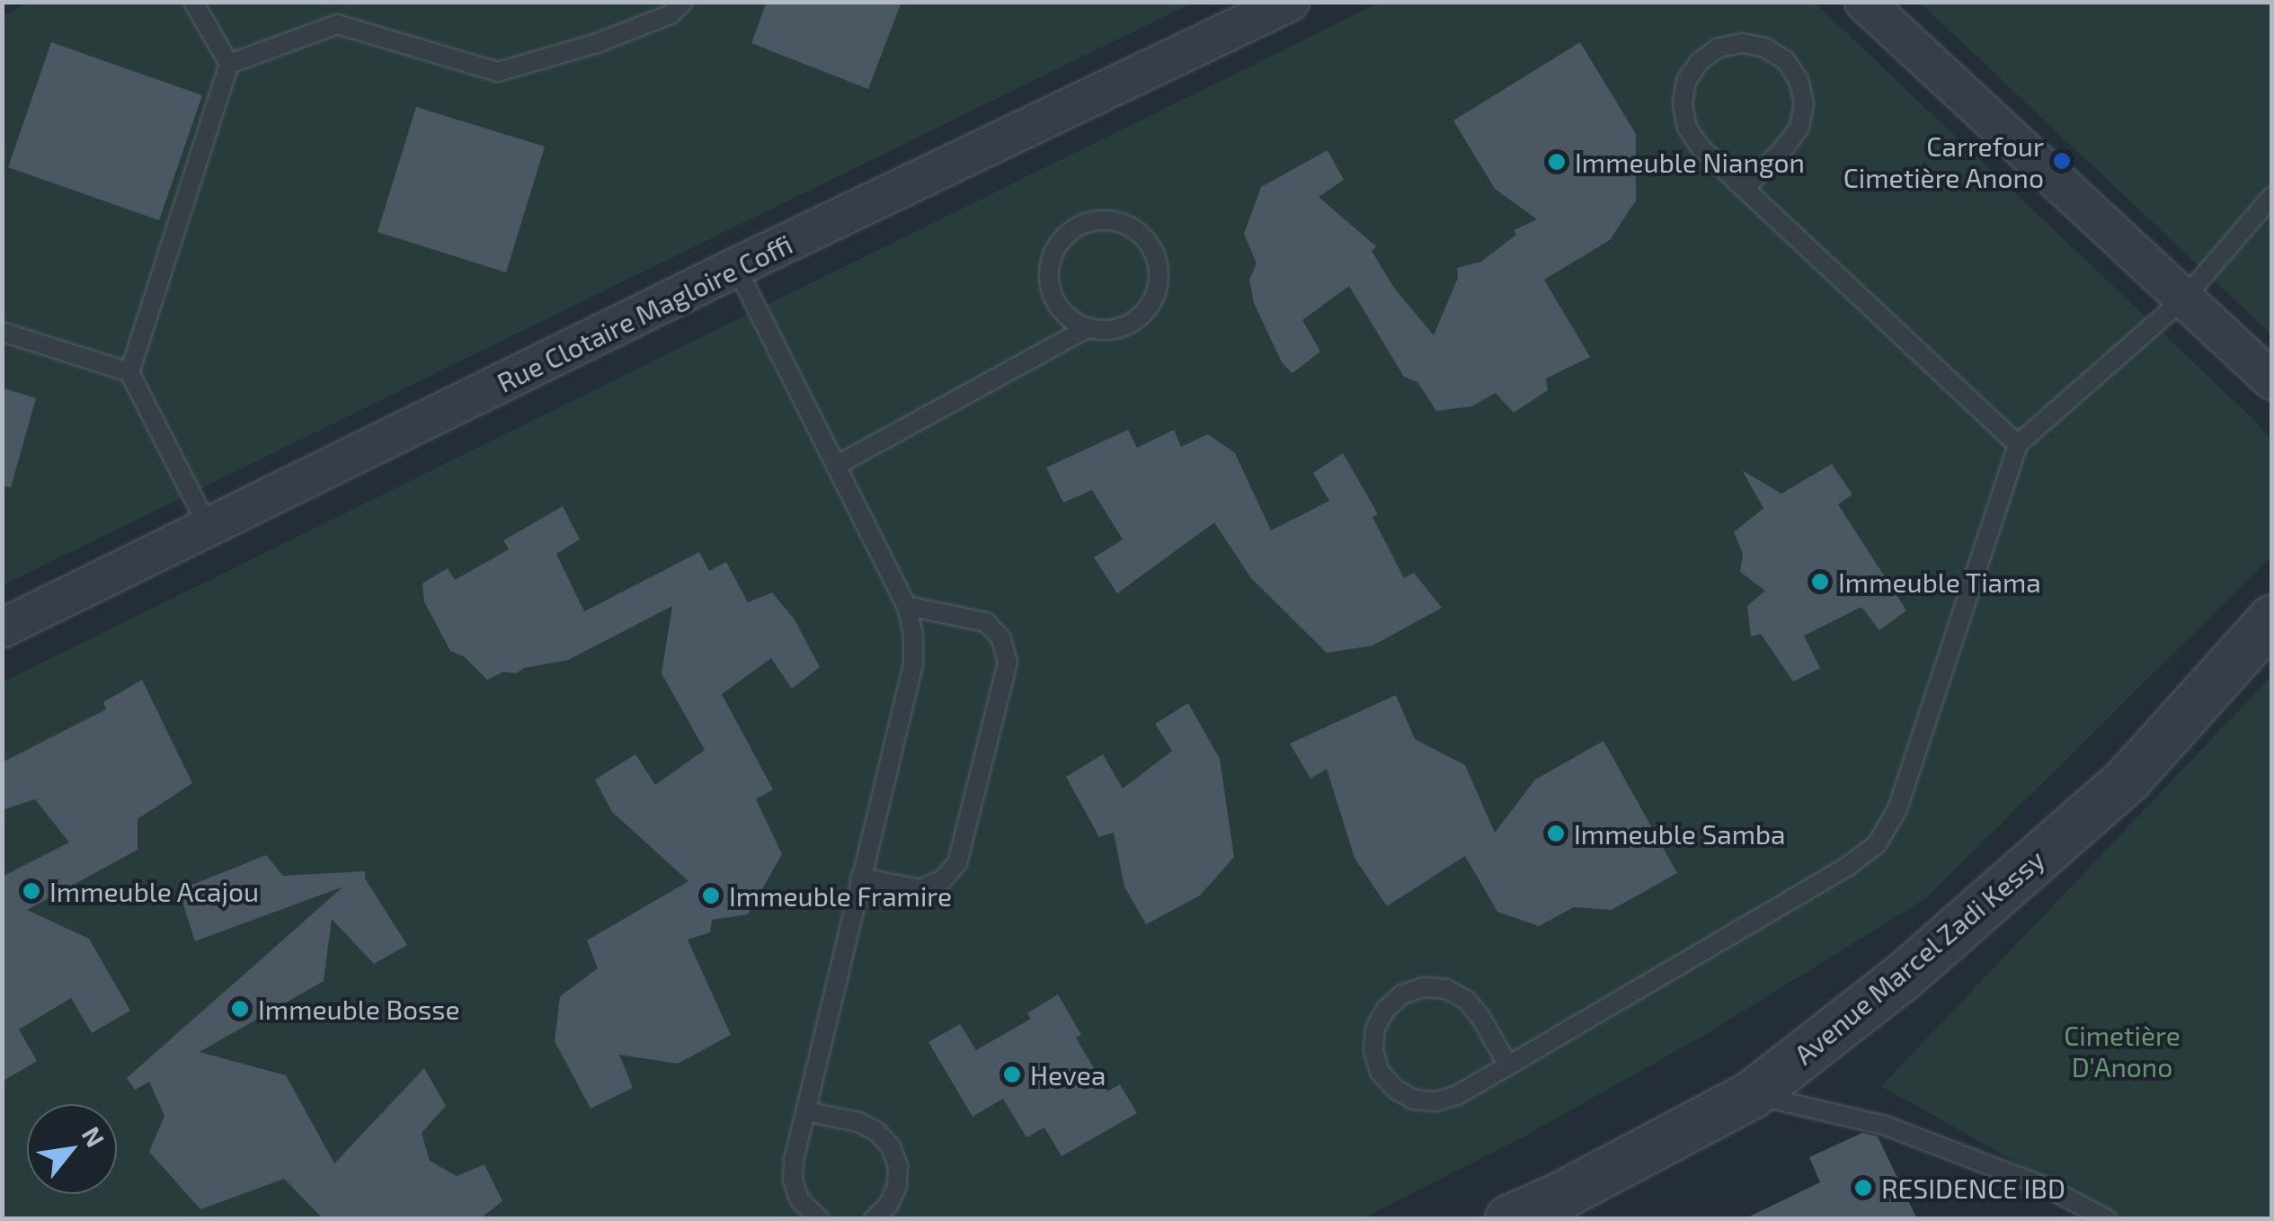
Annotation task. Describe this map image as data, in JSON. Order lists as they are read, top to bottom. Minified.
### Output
{"streets":{"street":["Rue Clotaire Magloire Coffi","Avenue Marcel Zadi Kessy"]},"parks":["Cimetière D'Anono"],"places":["Carrefour Cimetière Anono","Immeuble Niangon","Immeuble Tiama","Immeuble Samba","Immeuble Acajou","Immeuble Framire","Immeuble Bosse","Hevea","RESIDENCE IBD"],"north":"top right"}
